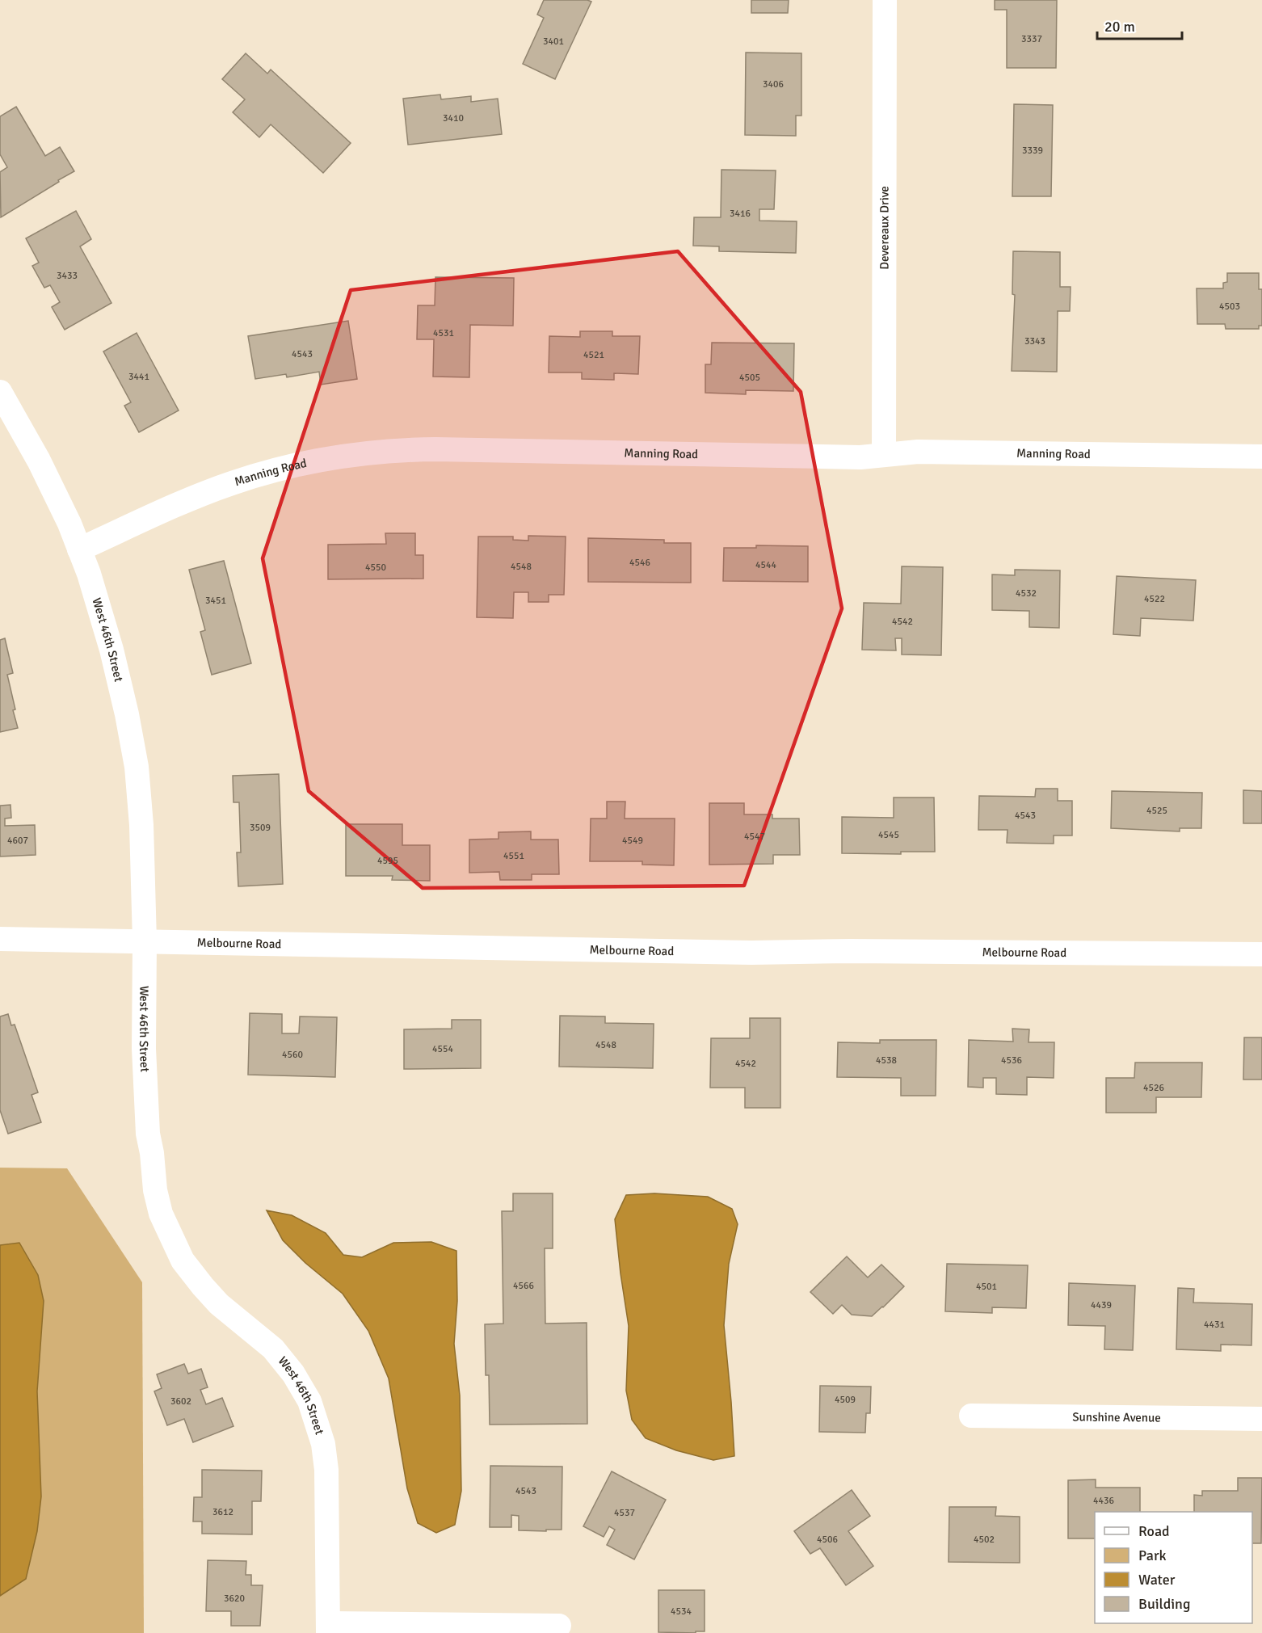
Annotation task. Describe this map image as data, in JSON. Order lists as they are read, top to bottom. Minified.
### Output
{"streets":{"street":["Devereaux Drive","Manning Road","West 46th Street","Melbourne Road","Sunshine Avenue"]},"crossings":[["Devereaux Drive","Manning Road"],["Manning Road","West 46th Street"],["West 46th Street","Melbourne Road"]],"house_numbers":["3337","3401","3406","3410","3339","3416","3433","4503","4531","3343","4543","4521","3441","4505","4546","4544","4548","4550","4532","4522","3451","4542","4525","4543","3509","4545","4547","4607","4549","4551","4595","4548","4554","4560","4538","4536","4542","4526","4566","4501","4439","4431","4509","3602","4543","4436","3612","4537","4506","4502","3620","4534"],"legend":["Road","Park","Water","Building"],"scale_bar":"20 m"}
